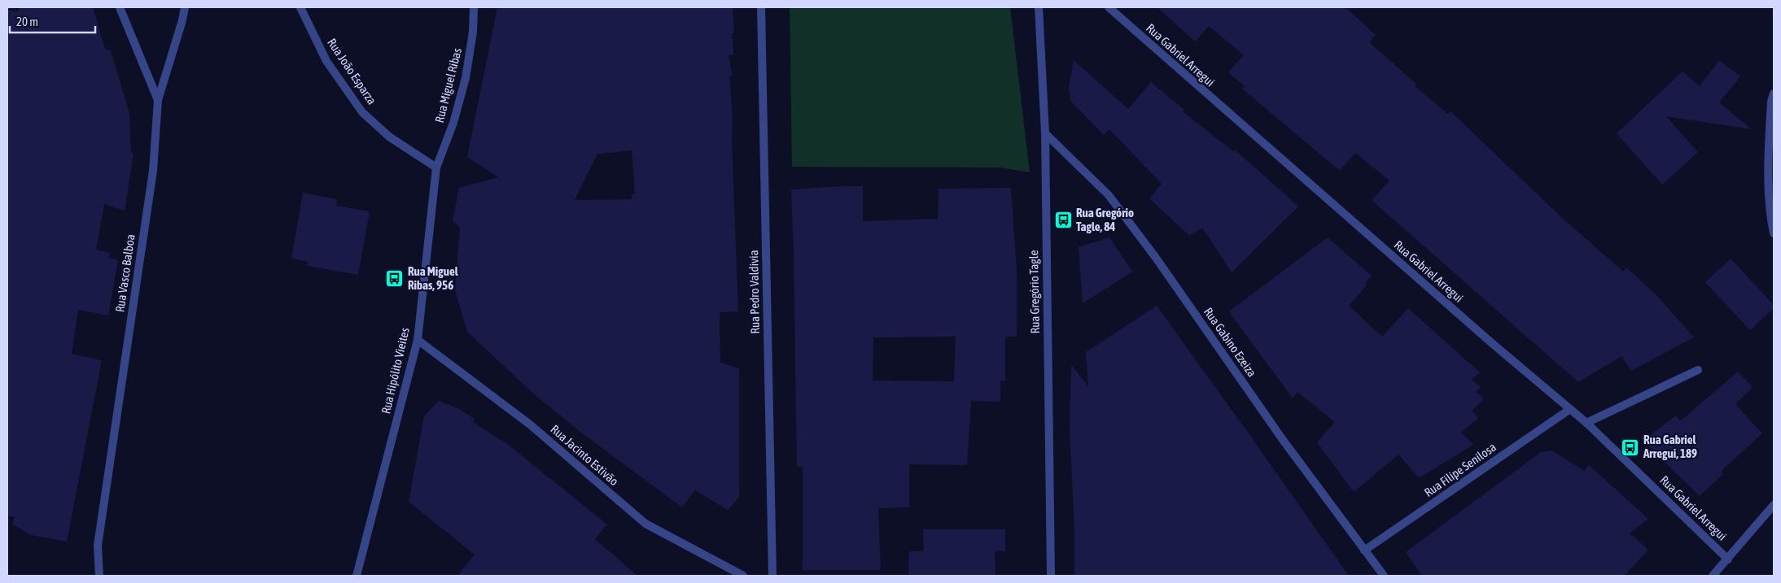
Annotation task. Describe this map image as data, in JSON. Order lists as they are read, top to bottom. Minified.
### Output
{"streets":{"street":["Rua Gabriel Arregui","Rua João Esparza","Rua Miguel Ribas","Rua Vasco Balboa","Rua Pedro Valdivia","Rua Gregório Tagle","Rua Gabino Ezeiza","Rua Hipólito Vieites","Rua Jacinto Estivão","Rua Filipe Senilosa"]},"crossings":[["Rua Gabriel Arregui","Rua Filipe Senilosa"],["Rua João Esparza","Rua Miguel Ribas"],["Rua João Esparza","Rua Hipólito Vieites"],["Rua Miguel Ribas","Rua Hipólito Vieites"],["Rua Gregório Tagle","Rua Gabino Ezeiza"],["Rua Gabino Ezeiza","Rua Filipe Senilosa"],["Rua Hipólito Vieites","Rua Jacinto Estivão"]],"places":{"bus stop":["Rua Gregório Tagle, 84","Rua Miguel Ribas, 956","Rua Gabriel Arregui, 189"]},"scale_bar":"20 m"}
